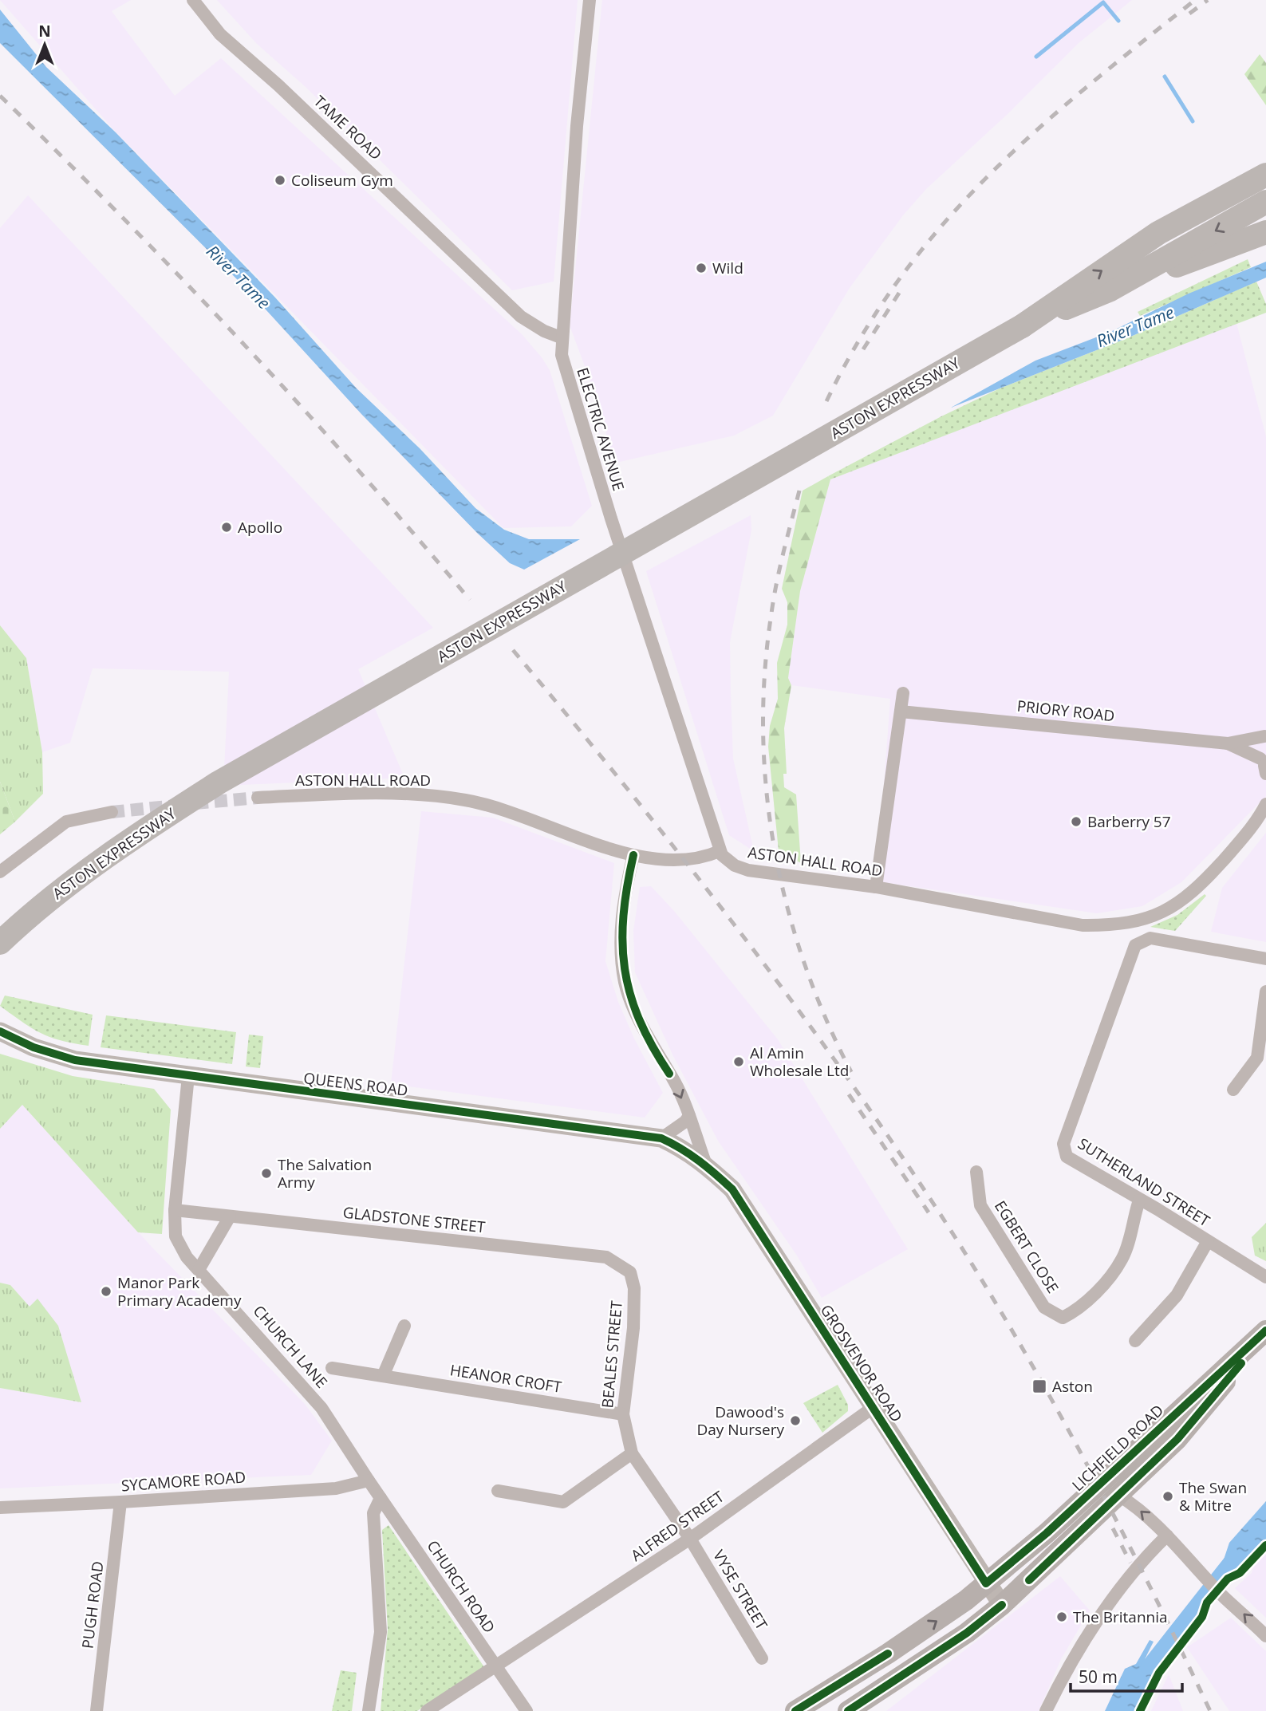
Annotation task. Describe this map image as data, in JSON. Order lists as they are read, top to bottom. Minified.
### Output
{"streets":{"highway":["ASTON EXPRESSWAY"],"main road":["QUEENS ROAD","GROSVENOR ROAD","LICHFIELD ROAD"],"street":["TAME ROAD","ELECTRIC AVENUE","PRIORY ROAD","ASTON HALL ROAD","SUTHERLAND STREET","GLADSTONE STREET","EGBERT CLOSE","CHURCH LANE","BEALES STREET","HEANOR CROFT","SYCAMORE ROAD","ALFRED STREET","CHURCH ROAD","VYSE STREET","PUGH ROAD"]},"crossings":[["TAME ROAD","ELECTRIC AVENUE"],["ELECTRIC AVENUE","ASTON HALL ROAD"],["ASTON HALL ROAD","GROSVENOR ROAD"],["QUEENS ROAD","CHURCH LANE"],["QUEENS ROAD","GROSVENOR ROAD"],["SUTHERLAND STREET","EGBERT CLOSE"],["GLADSTONE STREET","CHURCH LANE"],["GLADSTONE STREET","BEALES STREET"],["CHURCH LANE","SYCAMORE ROAD"],["CHURCH LANE","CHURCH ROAD"],["BEALES STREET","HEANOR CROFT"],["BEALES STREET","ALFRED STREET"],["BEALES STREET","VYSE STREET"],["GROSVENOR ROAD","LICHFIELD ROAD"],["GROSVENOR ROAD","ALFRED STREET"],["SYCAMORE ROAD","CHURCH ROAD"],["SYCAMORE ROAD","PUGH ROAD"],["ALFRED STREET","CHURCH ROAD"],["ALFRED STREET","VYSE STREET"]],"water":["River Tame"],"places":{"other":["Coliseum Gym","Wild","Apollo","Barberry 57","Al Amin Wholesale Ltd","The Salvation Army","Manor Park Primary Academy","Dawood's Day Nursery","The Swan & Mitre","The Britannia"],"transit":["Aston"]},"scale_bar":"50 m","north":"top"}
